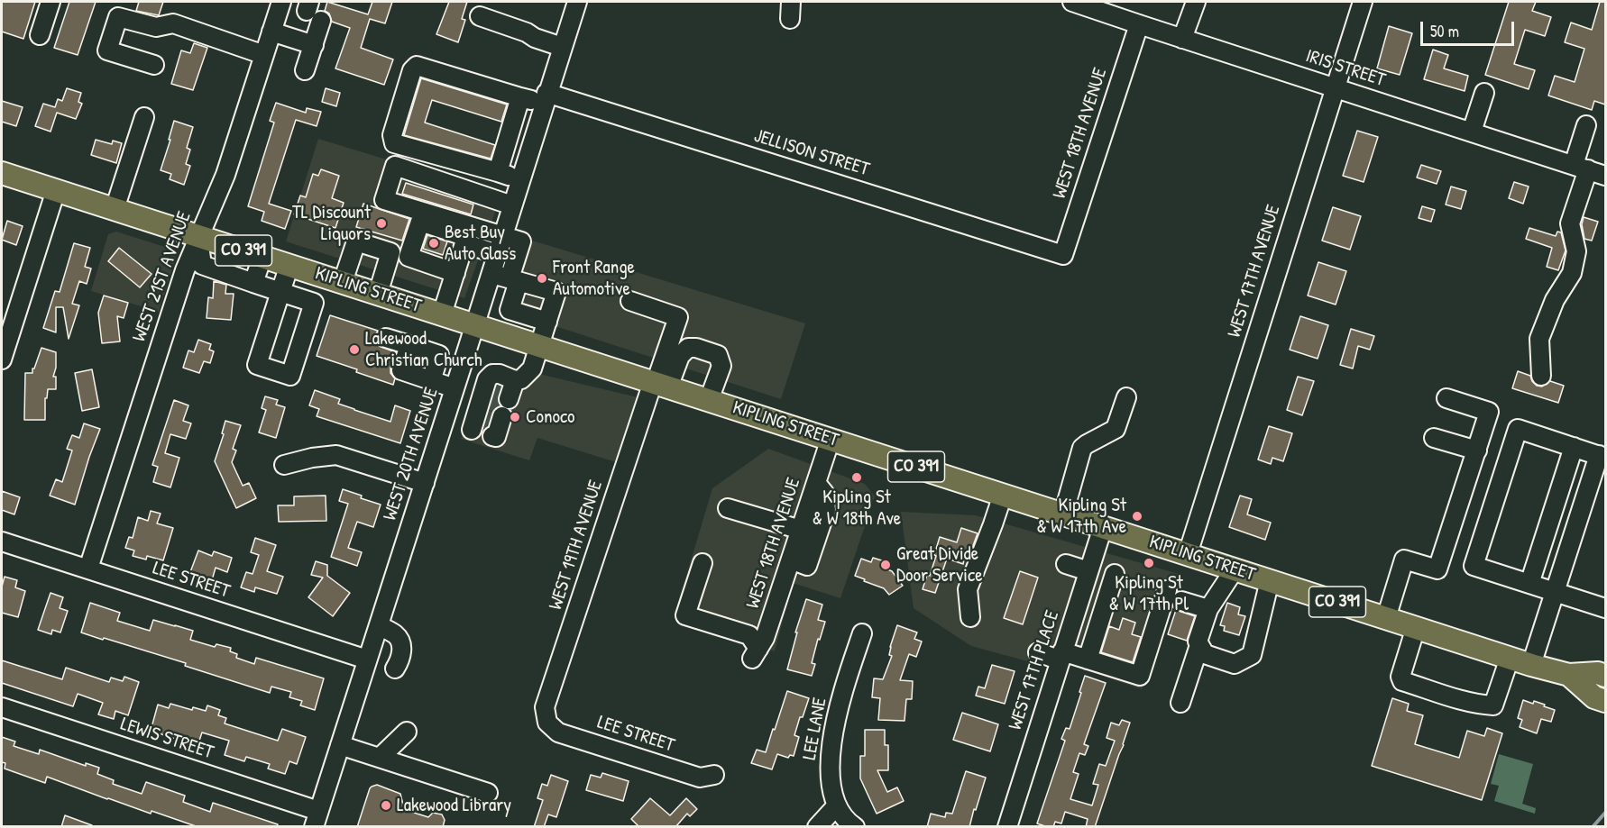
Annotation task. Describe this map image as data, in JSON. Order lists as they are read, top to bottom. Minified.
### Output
{"streets":{"main road":["CO 391","KIPLING STREET"],"street":["IRIS STREET","WEST 18TH AVENUE","JELLISON STREET","WEST 17TH AVENUE","WEST 21ST AVENUE","WEST 20TH AVENUE","WEST 19TH AVENUE","LEE STREET","WEST 17TH PLACE","LEE LANE","LEWIS STREET"]},"crossings":[["IRIS STREET","WEST 18TH AVENUE"],["IRIS STREET","WEST 17TH AVENUE"],["WEST 18TH AVENUE","JELLISON STREET"],["WEST 18TH AVENUE","KIPLING STREET"],["JELLISON STREET","WEST 20TH AVENUE"],["WEST 17TH AVENUE","KIPLING STREET"],["WEST 21ST AVENUE","KIPLING STREET"],["WEST 21ST AVENUE","LEE STREET"],["KIPLING STREET","WEST 20TH AVENUE"],["KIPLING STREET","WEST 19TH AVENUE"],["KIPLING STREET","WEST 17TH PLACE"],["WEST 20TH AVENUE","LEE STREET"],["WEST 20TH AVENUE","LEWIS STREET"],["WEST 19TH AVENUE","LEE STREET"]],"places":["TL Discount Liquors","Best Buy Auto Glass","Front Range Automotive","Lakewood Christian Church","Conoco","Kipling St & W 18th Ave","Kipling St & W 17th Ave","Kipling St & W 17th Pl","Great Divide Door Service","Lakewood Library"],"scale_bar":"50 m"}
